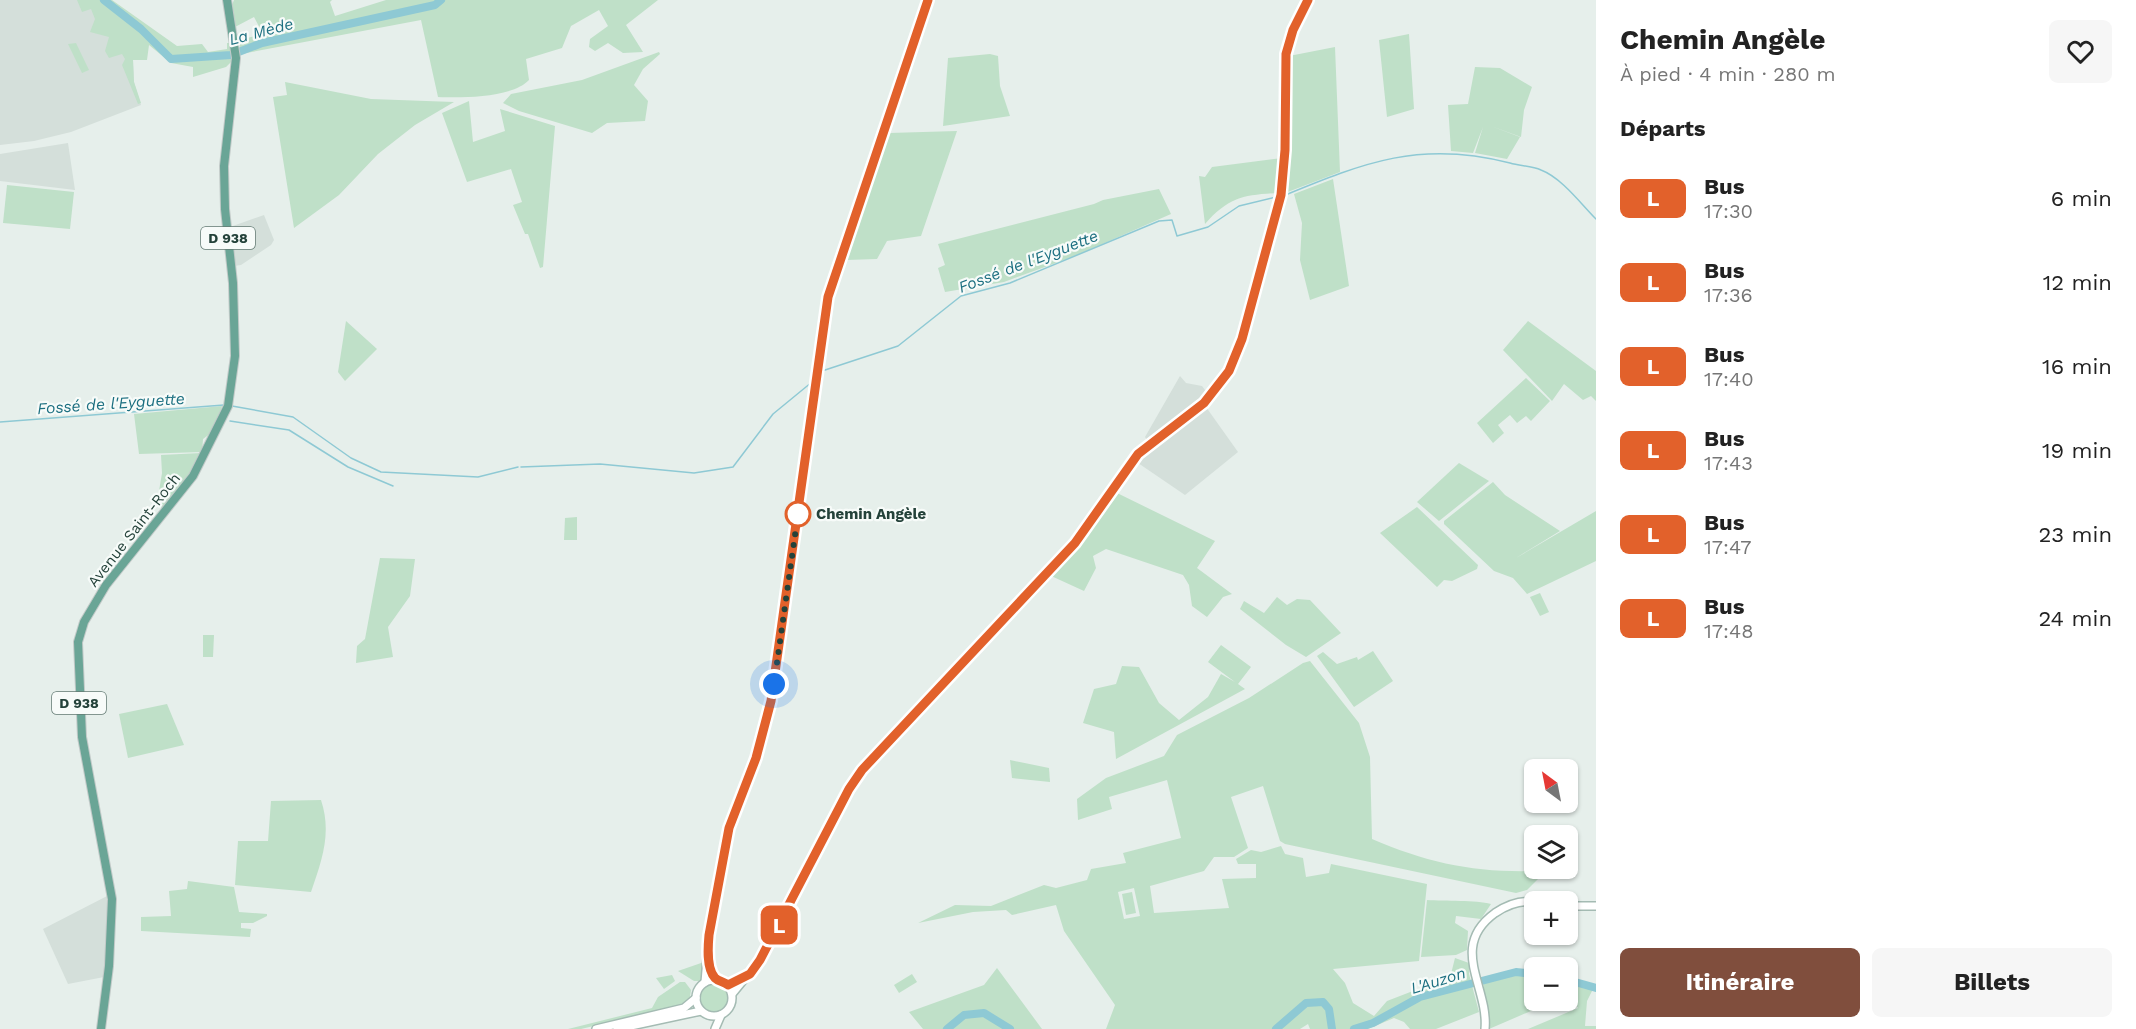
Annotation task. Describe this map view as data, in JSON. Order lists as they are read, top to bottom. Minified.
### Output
{"streets":{"main road":["D 938","Avenue Saint-Roch"]},"water":["La Mède","Fossé de l'Eyguette","L'Auzon"],"places":["Chemin Angèle"],"lines":["bus line L"],"north":"top left","page":{"on_map":"L","heading":[["Chemin Angèle","À pied · 4 min · 280 m"],"Départs"],"list":[{"mark":"L","name":"Bus","note":"17:30","value":"6 min"},{"mark":"L","name":"Bus","note":"17:36","value":"12 min"},{"mark":"L","name":"Bus","note":"17:40","value":"16 min"},{"mark":"L","name":"Bus","note":"17:43","value":"19 min"},{"mark":"L","name":"Bus","note":"17:47","value":"23 min"},{"mark":"L","name":"Bus","note":"17:48","value":"24 min"}],"map_buttons":["+","−"],"buttons":["Itinéraire","Billets"]}}
